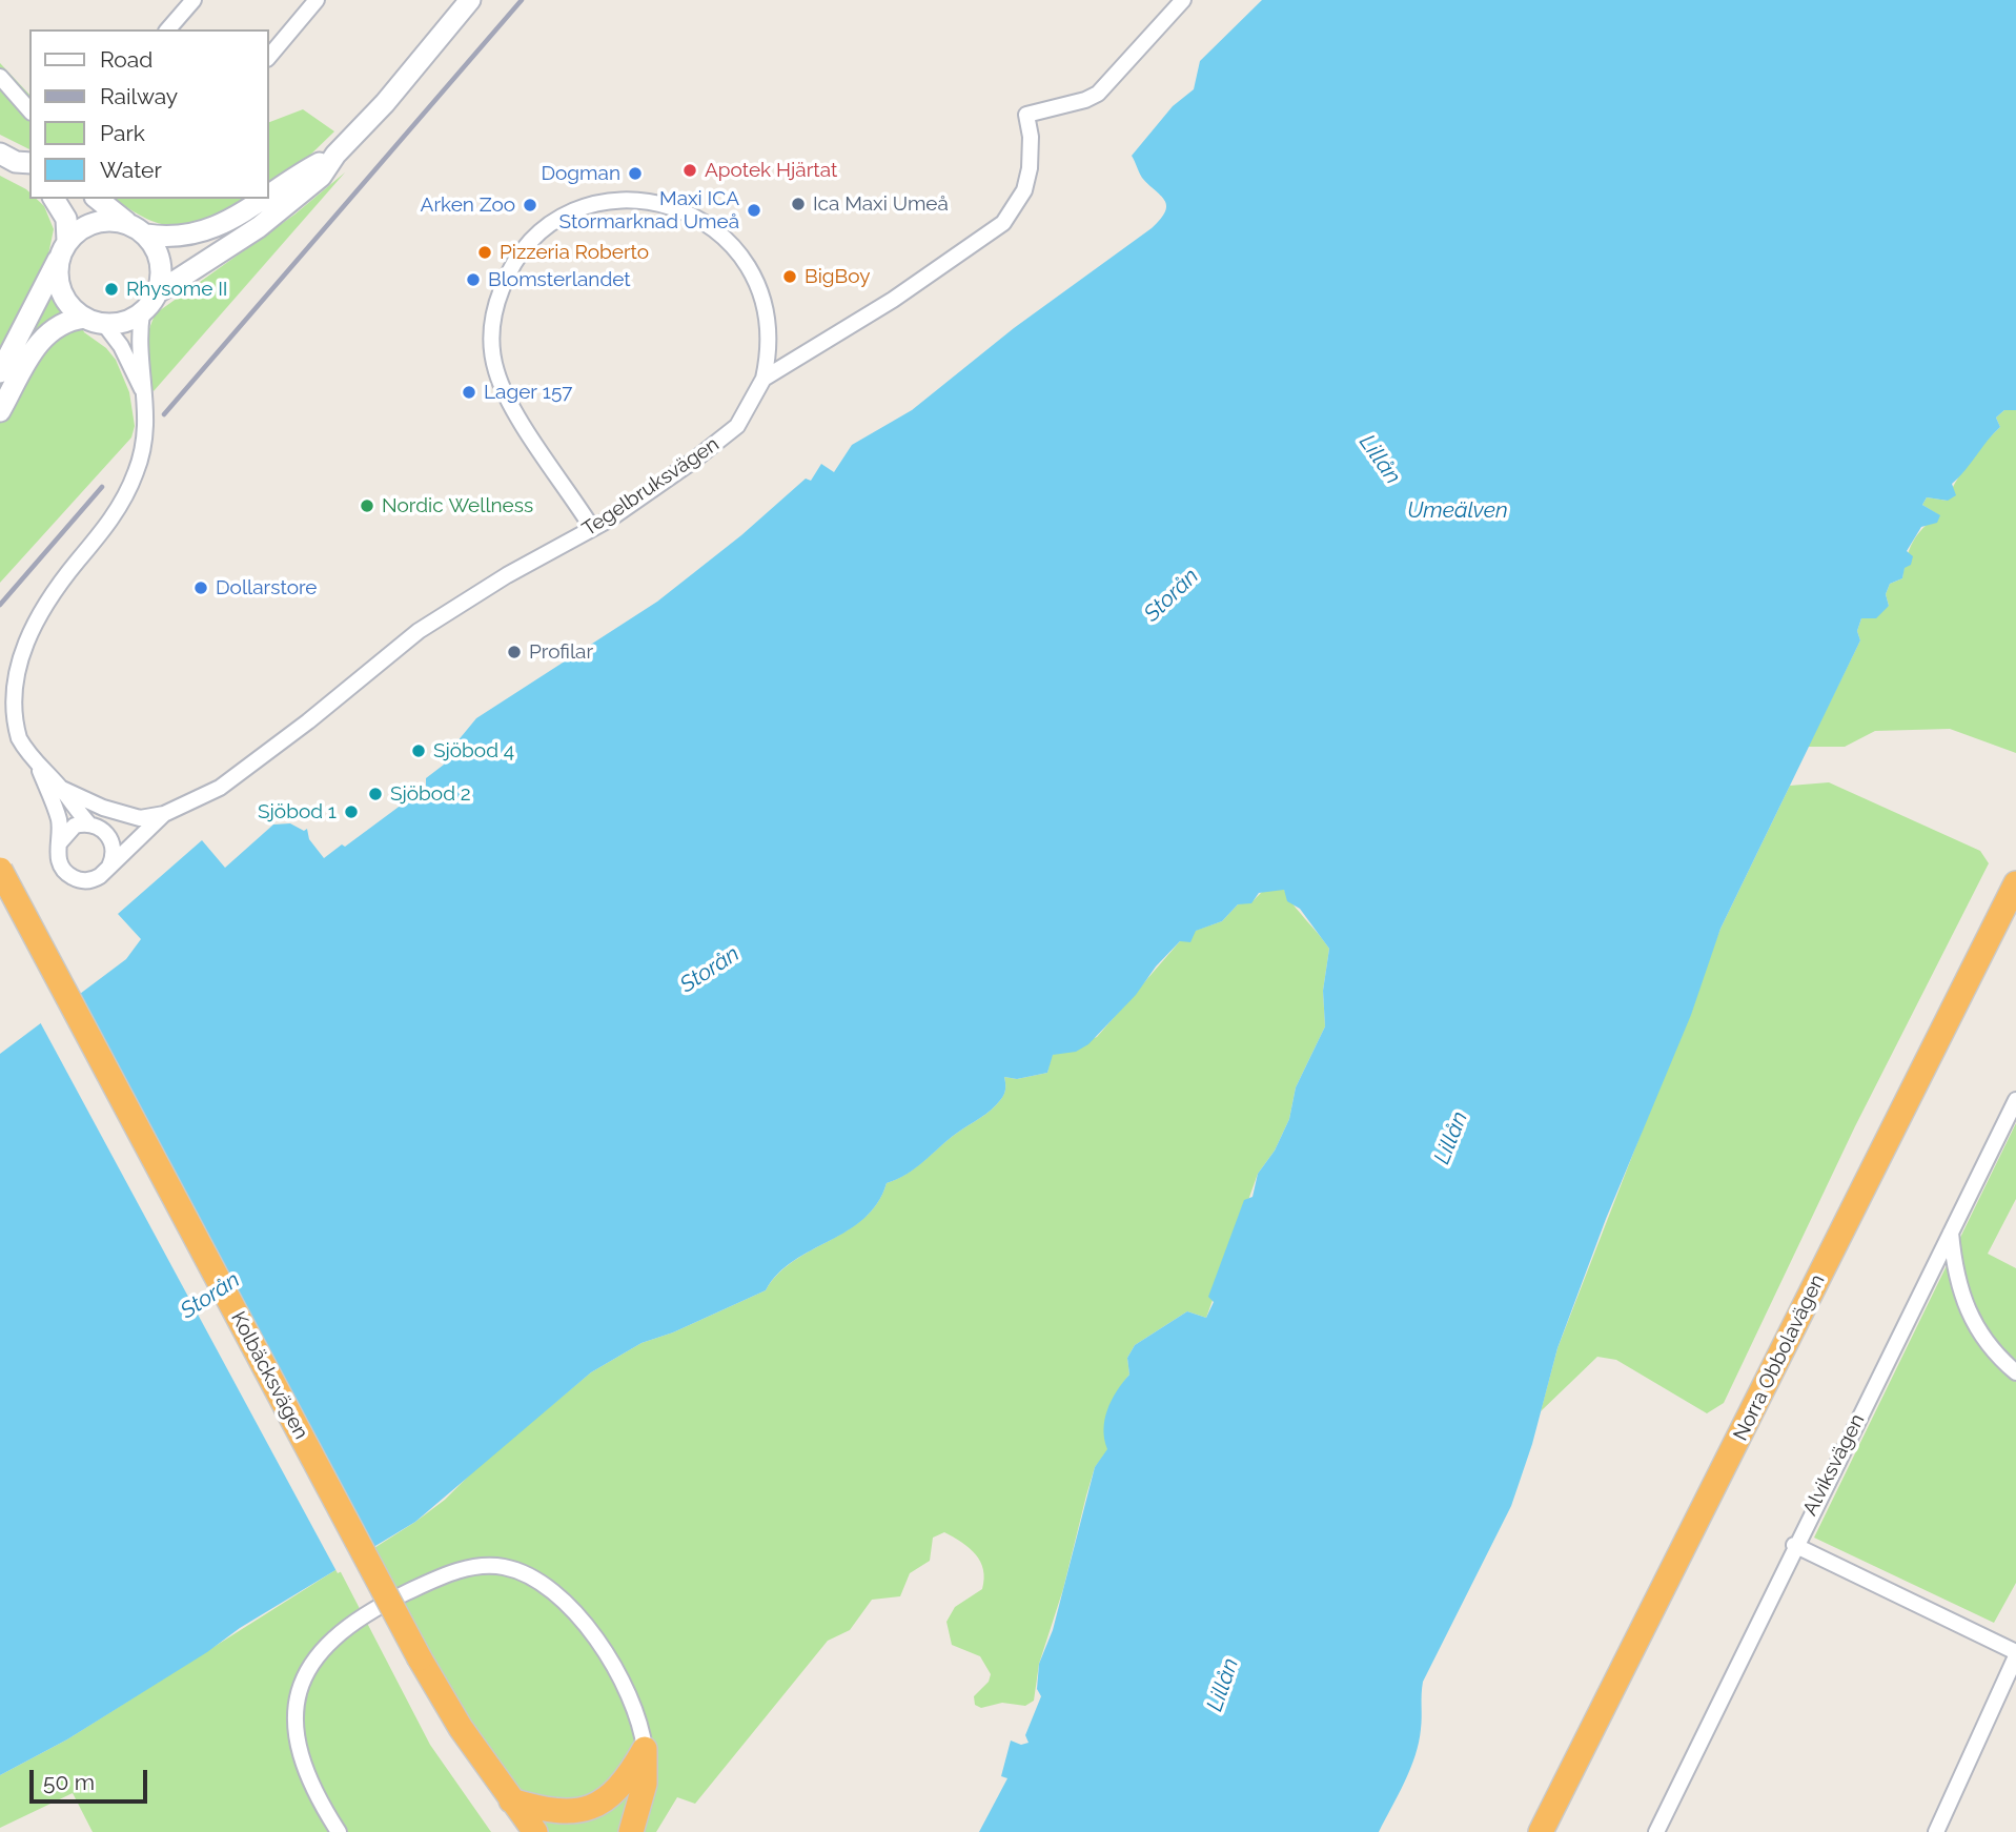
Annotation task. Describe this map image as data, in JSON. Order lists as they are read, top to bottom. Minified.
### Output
{"streets":{"highway":["Norra Obbolavägen","Kolbäcksvägen"],"street":["Tegelbruksvägen","Alviksvägen"]},"water":["Lillån","Umeälven","Storån"],"places":["Apotek Hjärtat","Dogman","Ica Maxi Umeå","Arken Zoo","Maxi ICA Stormarknad Umeå","Pizzeria Roberto","BigBoy","Blomsterlandet","Rhysome II","Lager 157","Nordic Wellness","Dollarstore","Profilar","Sjöbod 4","Sjöbod 2","Sjöbod 1"],"legend":["Road","Railway","Park","Water"],"scale_bar":"50 m"}
